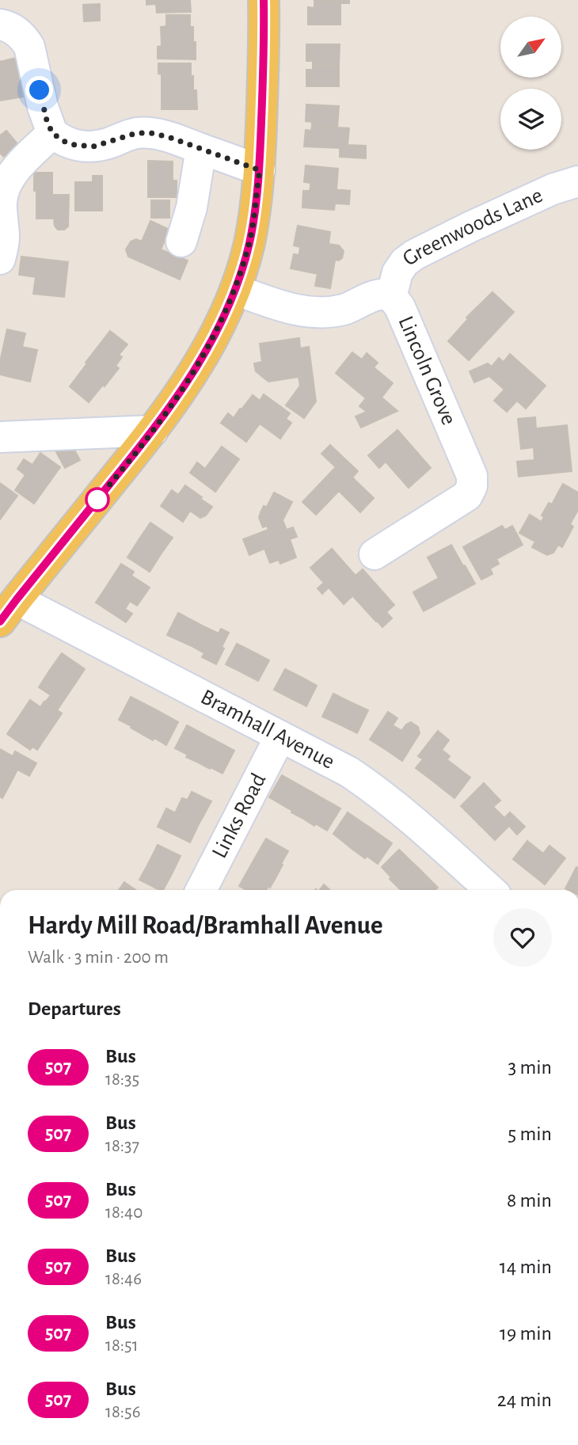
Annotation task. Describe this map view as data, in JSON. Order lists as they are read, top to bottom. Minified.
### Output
{"streets":{"street":["Greenwoods Lane","Lincoln Grove","Bramhall Avenue","Links Road"]},"crossings":[["Greenwoods Lane","Lincoln Grove"],["Bramhall Avenue","Links Road"]],"lines":["bus line 507"],"north":"top right","page":{"heading":[["Hardy Mill Road/Bramhall Avenue","Walk · 3 min · 200 m"],"Departures"],"list":[{"mark":"507","name":"Bus","note":"18:35","value":"3 min"},{"mark":"507","name":"Bus","note":"18:37","value":"5 min"},{"mark":"507","name":"Bus","note":"18:40","value":"8 min"},{"mark":"507","name":"Bus","note":"18:46","value":"14 min"},{"mark":"507","name":"Bus","note":"18:51","value":"19 min"},{"mark":"507","name":"Bus","note":"18:56","value":"24 min"}]}}
